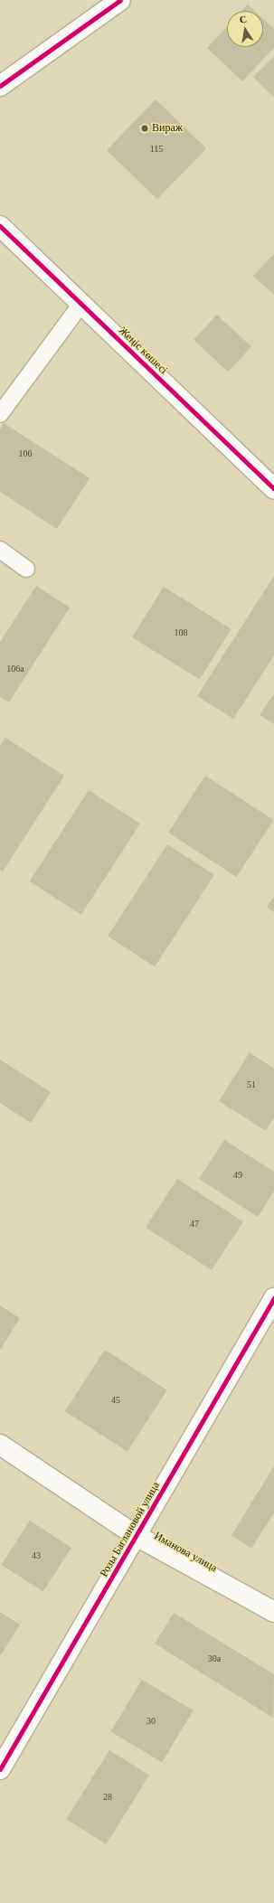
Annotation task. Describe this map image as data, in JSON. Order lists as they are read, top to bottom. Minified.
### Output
{"streets":{"street":["Жеңіс көшесі","Розы Баглановой улица","Иманова улица"]},"crossings":[["Розы Баглановой улица","Иманова улица"]],"places":["Вираж"],"house_numbers":["115","106","108","106а","51","49","47","45","43","30а","30","28"],"north":"top"}
